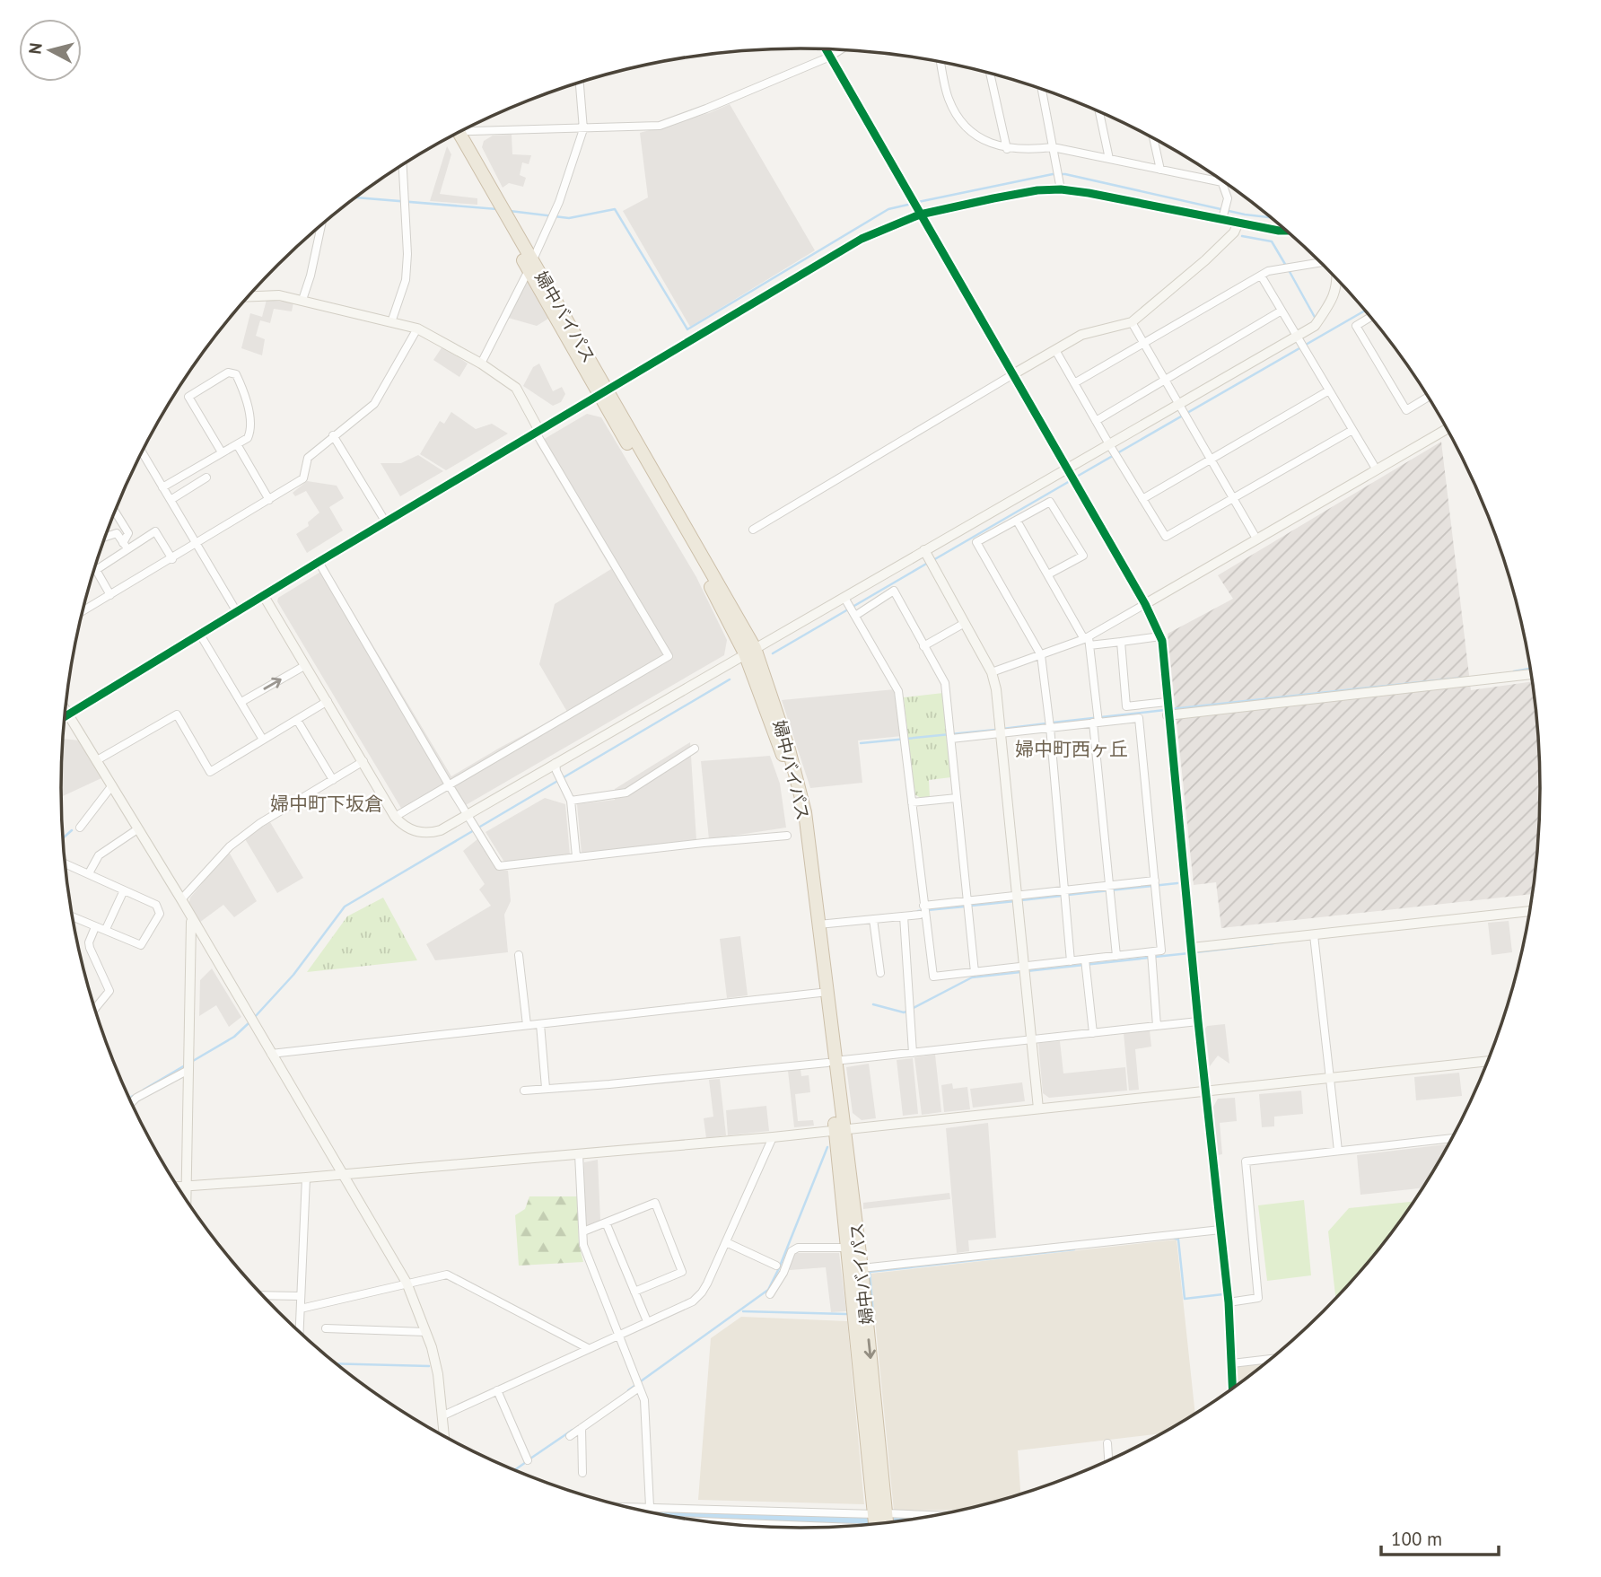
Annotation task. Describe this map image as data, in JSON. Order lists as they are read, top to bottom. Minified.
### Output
{"streets":{"highway":["婦中バイパス"]},"districts":["婦中町西ヶ丘","婦中町下坂倉"],"scale_bar":"100 m","north":"left"}
